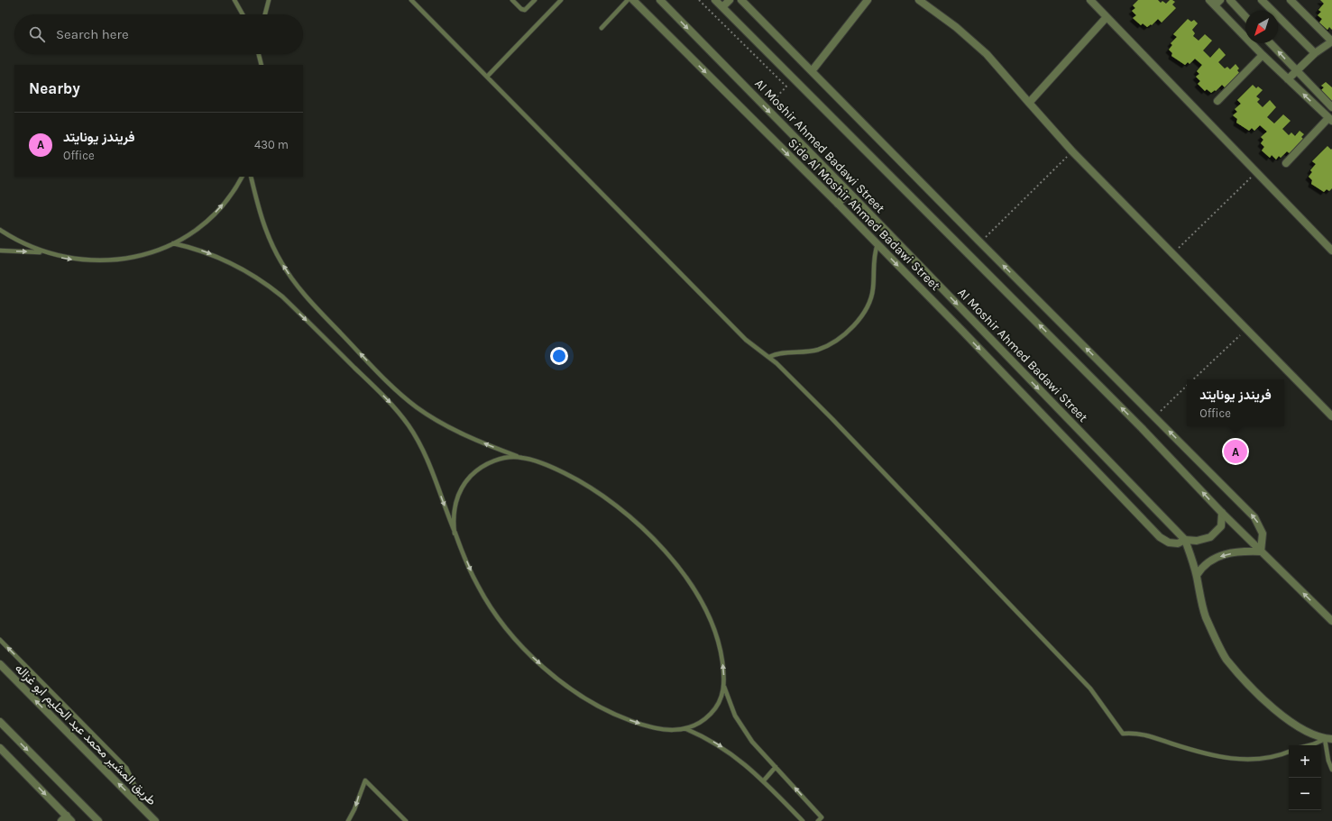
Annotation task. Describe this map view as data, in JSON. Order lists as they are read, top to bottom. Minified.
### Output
{"streets":{"street":["Al Moshir Ahmed Badawi Street","Side Al Moshir Ahmed Badawi Street","طريق المشير محمد عبد الحليم ابو غزاله"]},"crossings":[["Al Moshir Ahmed Badawi Street","Side Al Moshir Ahmed Badawi Street"]],"north":"bottom left","page":{"search":"Search here","heading":"Nearby","list":[{"mark":"A","name":"فريندز يونايتد","note":"Office","value":"430 m"}],"popup":["فريندز يونايتد","Office"],"pins":"A","map_buttons":["+","−"]}}
